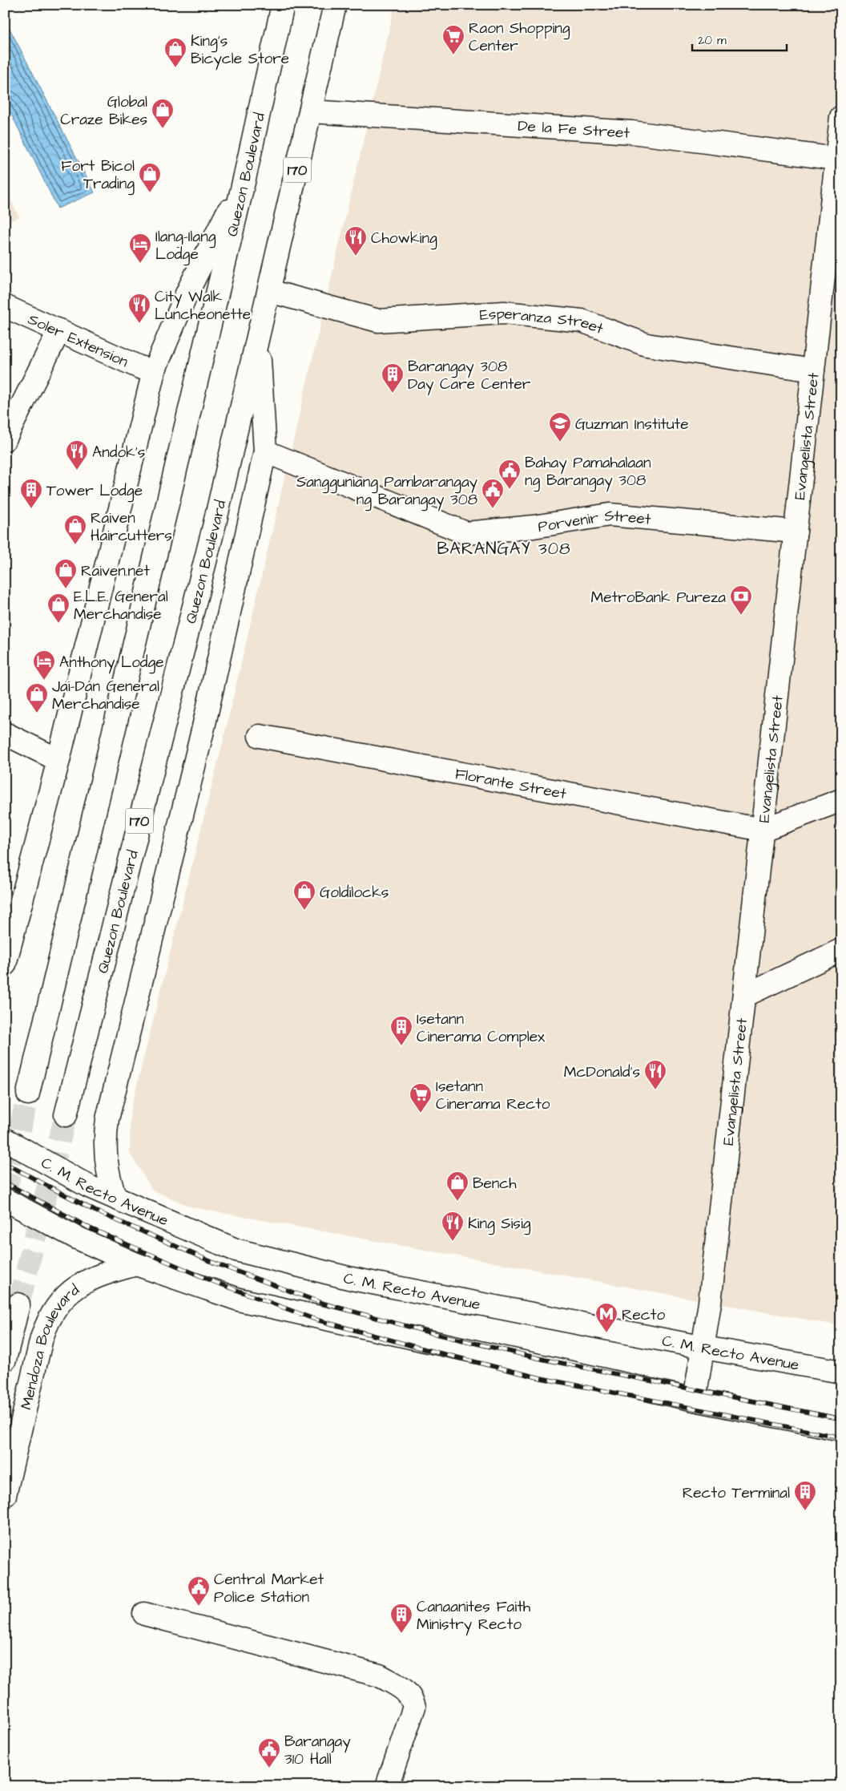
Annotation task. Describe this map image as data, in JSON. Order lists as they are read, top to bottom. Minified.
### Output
{"streets":{"main road":["De la Fe Street","170","Quezon Boulevard","Esperanza Street","Soler Extension","Evangelista Street","Porvenir Street","Florante Street","C. M. Recto Avenue","Mendoza Boulevard"]},"crossings":[["De la Fe Street","Quezon Boulevard"],["De la Fe Street","Evangelista Street"],["Quezon Boulevard","Esperanza Street"],["Esperanza Street","Evangelista Street"],["Evangelista Street","Porvenir Street"],["Evangelista Street","Florante Street"],["Evangelista Street","C. M. Recto Avenue"]],"districts":["BARANGAY 308"],"places":{"supermarket":["Raon Shopping Center","Isetann Cinerama Recto"],"shop":["King's Bicycle Store","Global Craze Bikes","Fort Bicol Trading","Raiven Haircutters","Raiven.net","E.L.E. General Merchandise","Jai-Dan General Merchandise","Goldilocks","Bench"],"restaurant":["Chowking","City Walk Luncheonette","Andok's","McDonald's","King Sisig"],"hotel":["Ilang-Ilang Lodge","Anthony Lodge"],"building":["Barangay 308 Day Care Center","Tower Lodge","Isetann Cinerama Complex","Recto Terminal","Canaanites Faith Ministry Recto"],"school or university":["Guzman Institute"],"public building":["Bahay Pamahalaan ng Barangay 308","Sangguniang Pambarangay ng Barangay 308","Central Market Police Station","Barangay 310 Hall"],"bank":["MetroBank Pureza"],"metro station":["Recto"]},"scale_bar":"20 m"}
